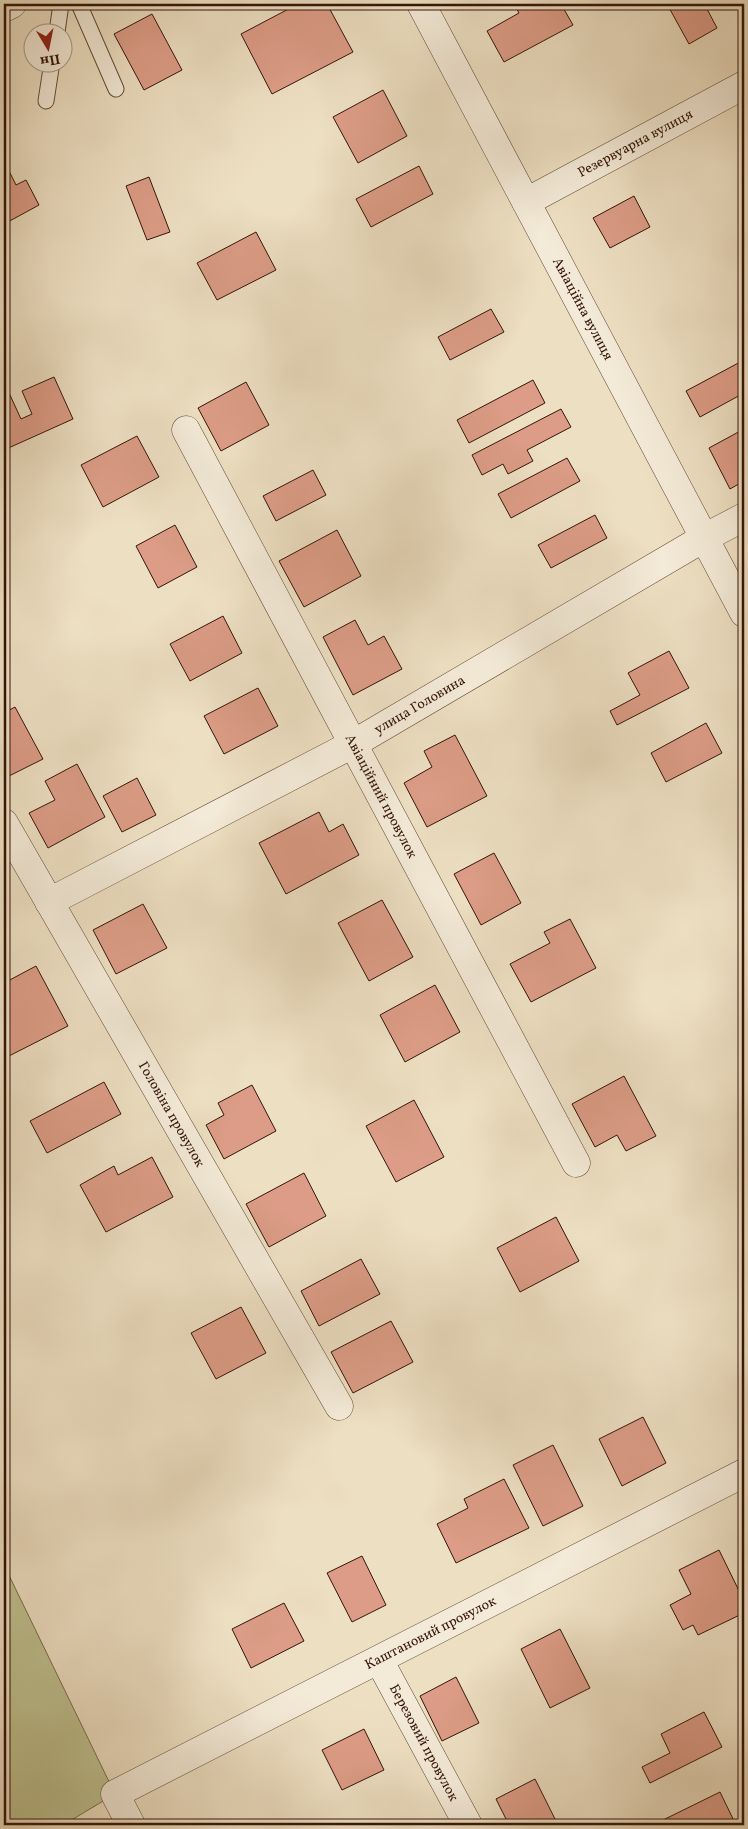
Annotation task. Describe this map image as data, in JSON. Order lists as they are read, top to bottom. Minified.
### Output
{"streets":{"street":["Резервуарна вулиця","Авіаційна вулиця","улица Головина","Авіаційний провулок","Головіна провулок","Каштановий провулок","Березовий провулок"]},"crossings":[["Резервуарна вулиця","Авіаційна вулиця"],["Авіаційна вулиця","улица Головина"],["улица Головина","Авіаційний провулок"],["улица Головина","Головіна провулок"],["Каштановий провулок","Березовий провулок"]],"north":"bottom"}
